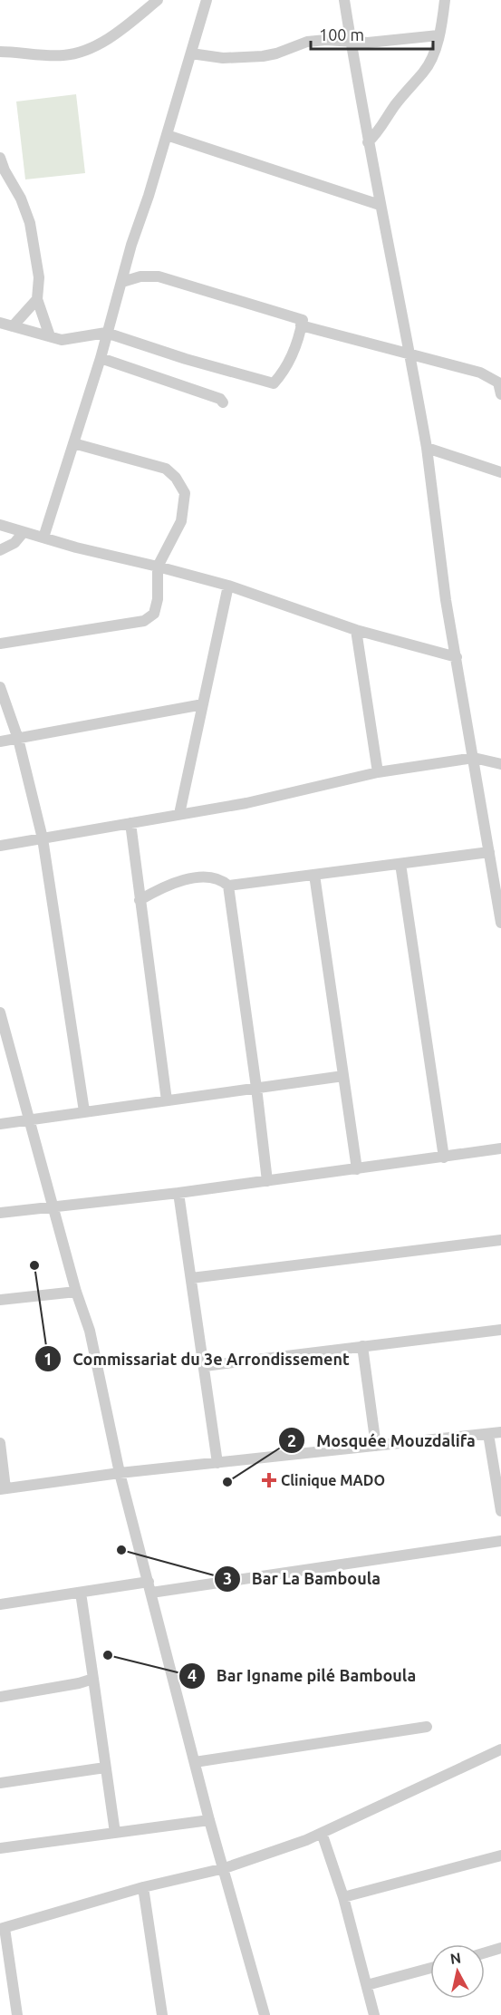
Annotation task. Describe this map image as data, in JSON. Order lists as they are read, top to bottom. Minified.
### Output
{"places":{"other":["Commissariat du 3e Arrondissement","Mosquée Mouzdalifa","Bar La Bamboula","Bar Igname pilé Bamboula"],"health":["Clinique MADO"]},"scale_bar":"100 m","north":"top"}
